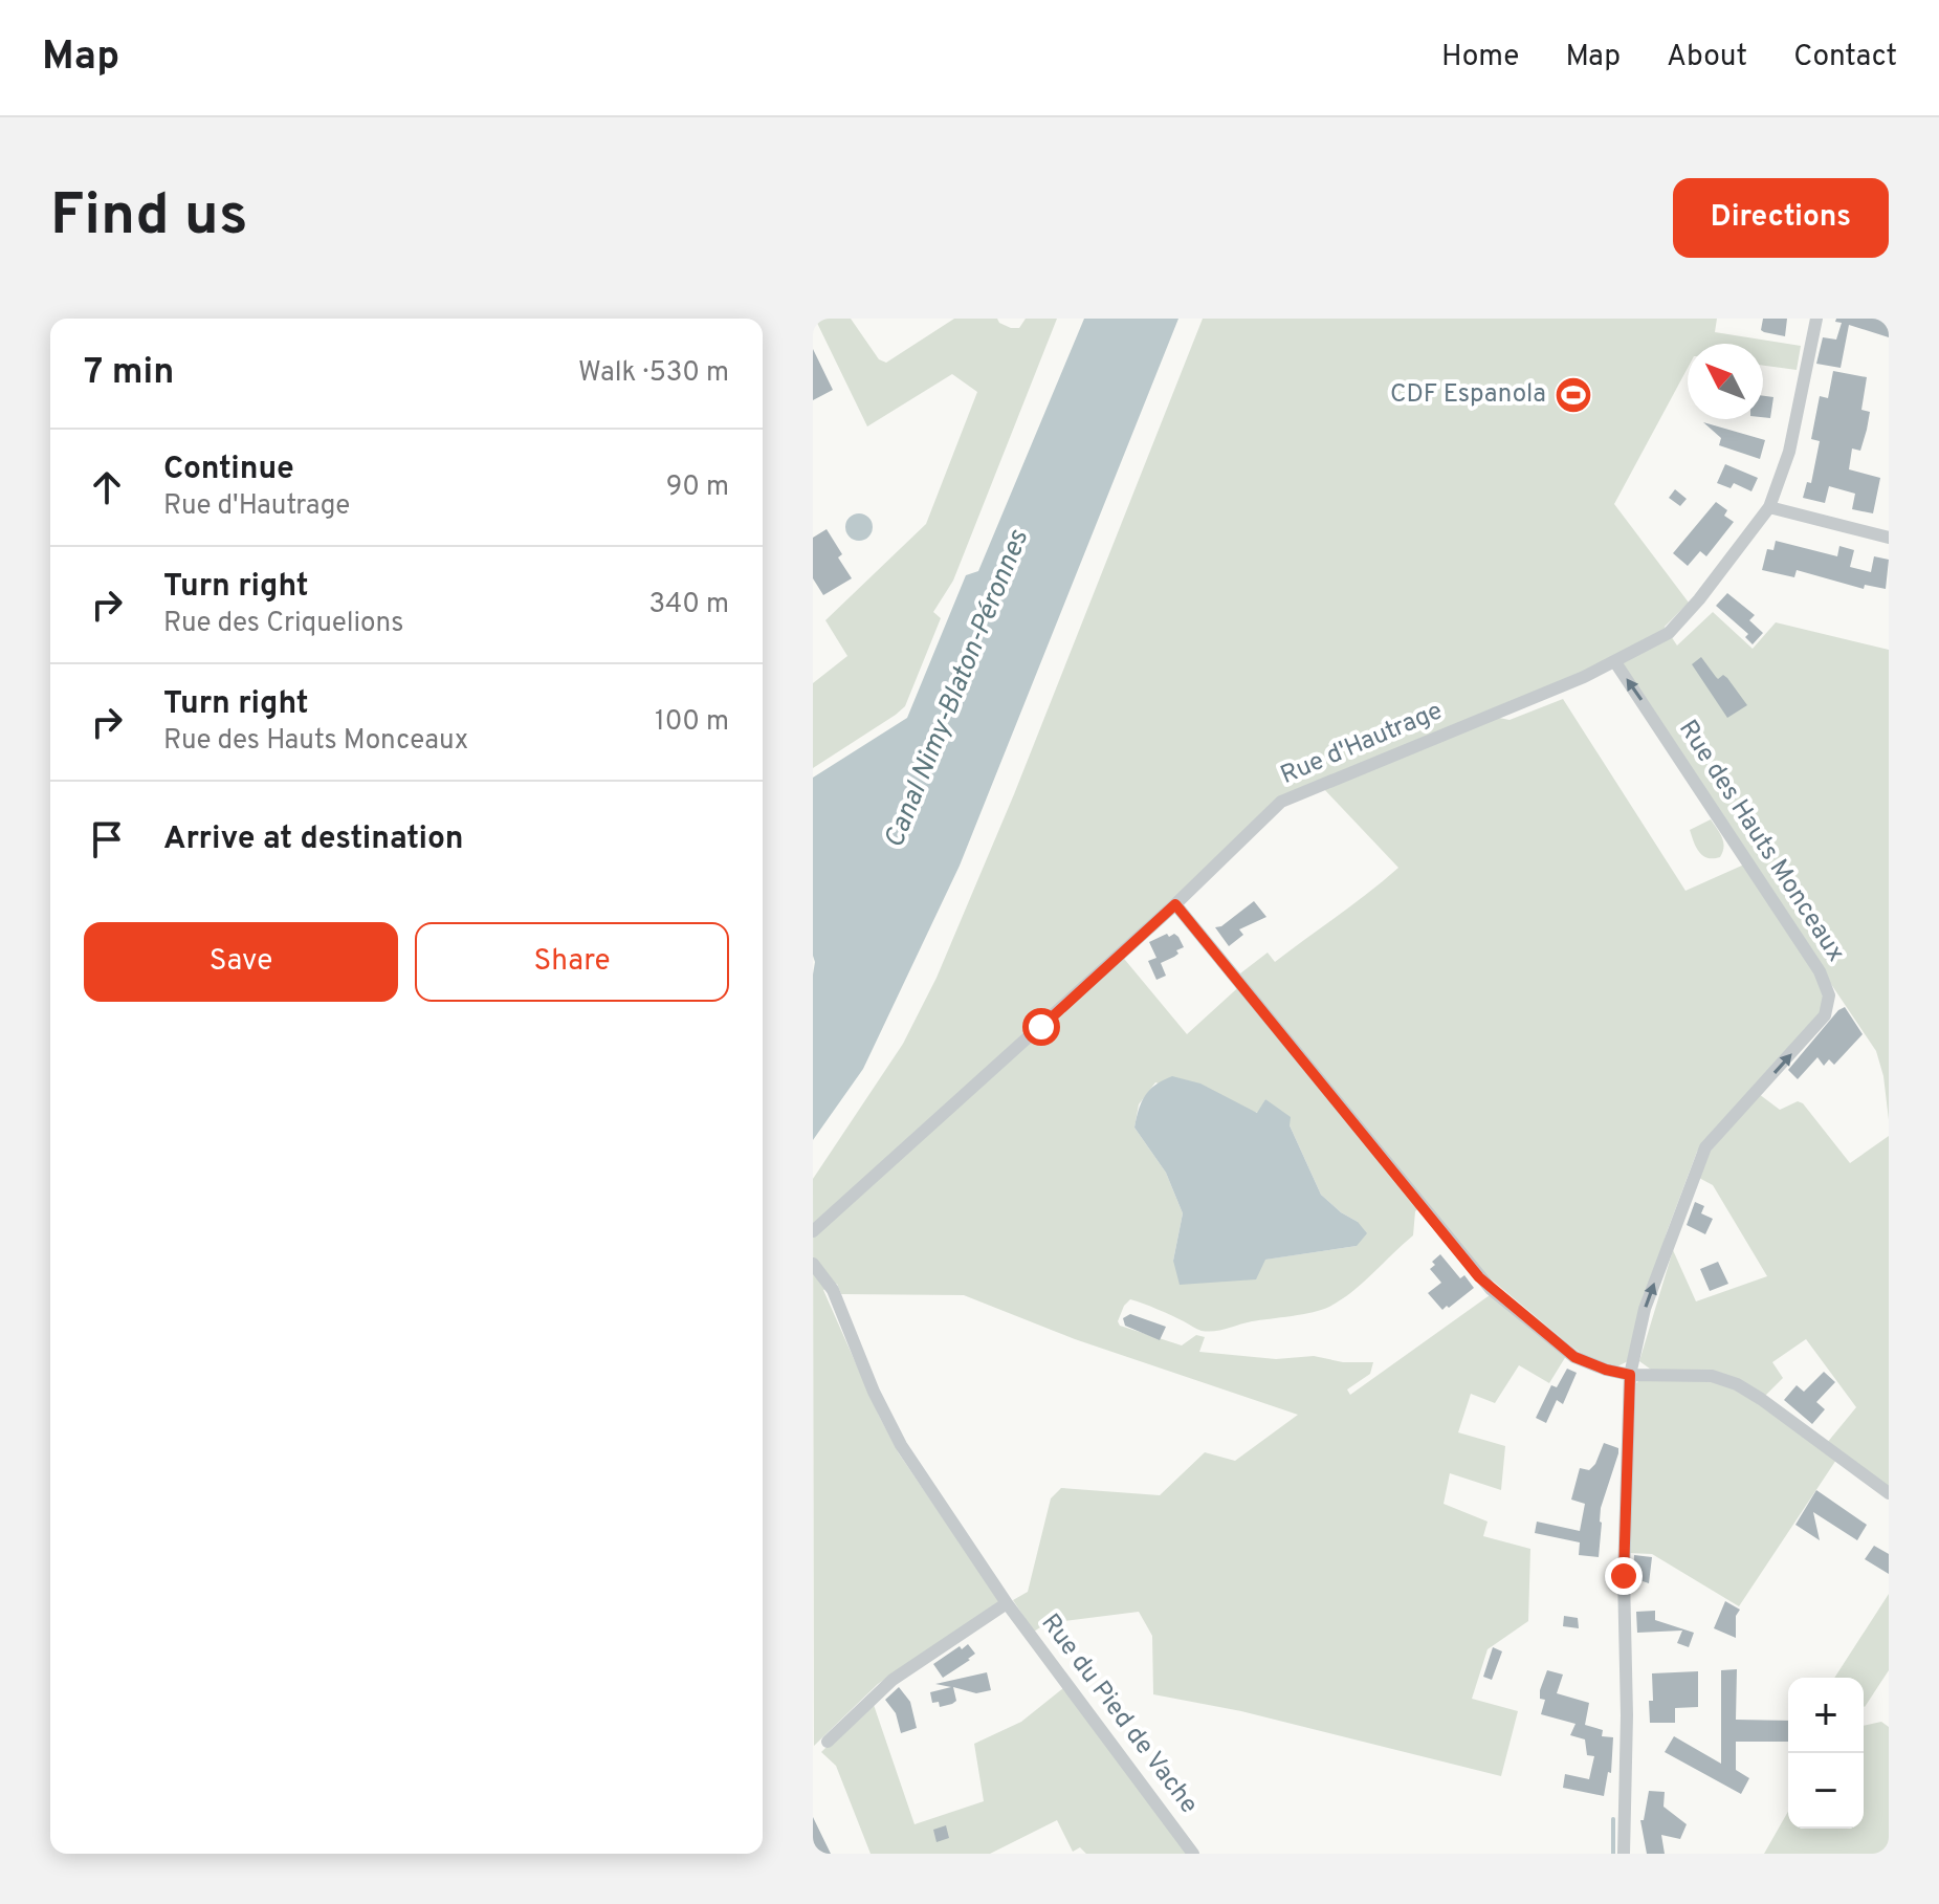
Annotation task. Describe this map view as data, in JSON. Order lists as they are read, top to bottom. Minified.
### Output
{"streets":{"street":["Rue d'Hautrage","Rue des Hauts Monceaux","Rue du Pied de Vache"]},"crossings":[["Rue d'Hautrage","Rue des Hauts Monceaux"]],"one_way":["Rue des Hauts Monceaux"],"water":["Canal Nimy-Blaton-Péronnes"],"places":{"sports":["CDF Espanola"]},"north":"top left","page":{"header":"Map","nav":["Home","Map","About","Contact"],"buttons":["Directions",["Save","Share"]],"title":"Find us","heading":["7 min","Walk · 530 m"],"list":[["Continue","Rue d'Hautrage","90 m"],["Turn right","Rue des Criquelions","340 m"],["Turn right","Rue des Hauts Monceaux","100 m"],"Arrive at destination"],"map_buttons":["+","−"]}}
